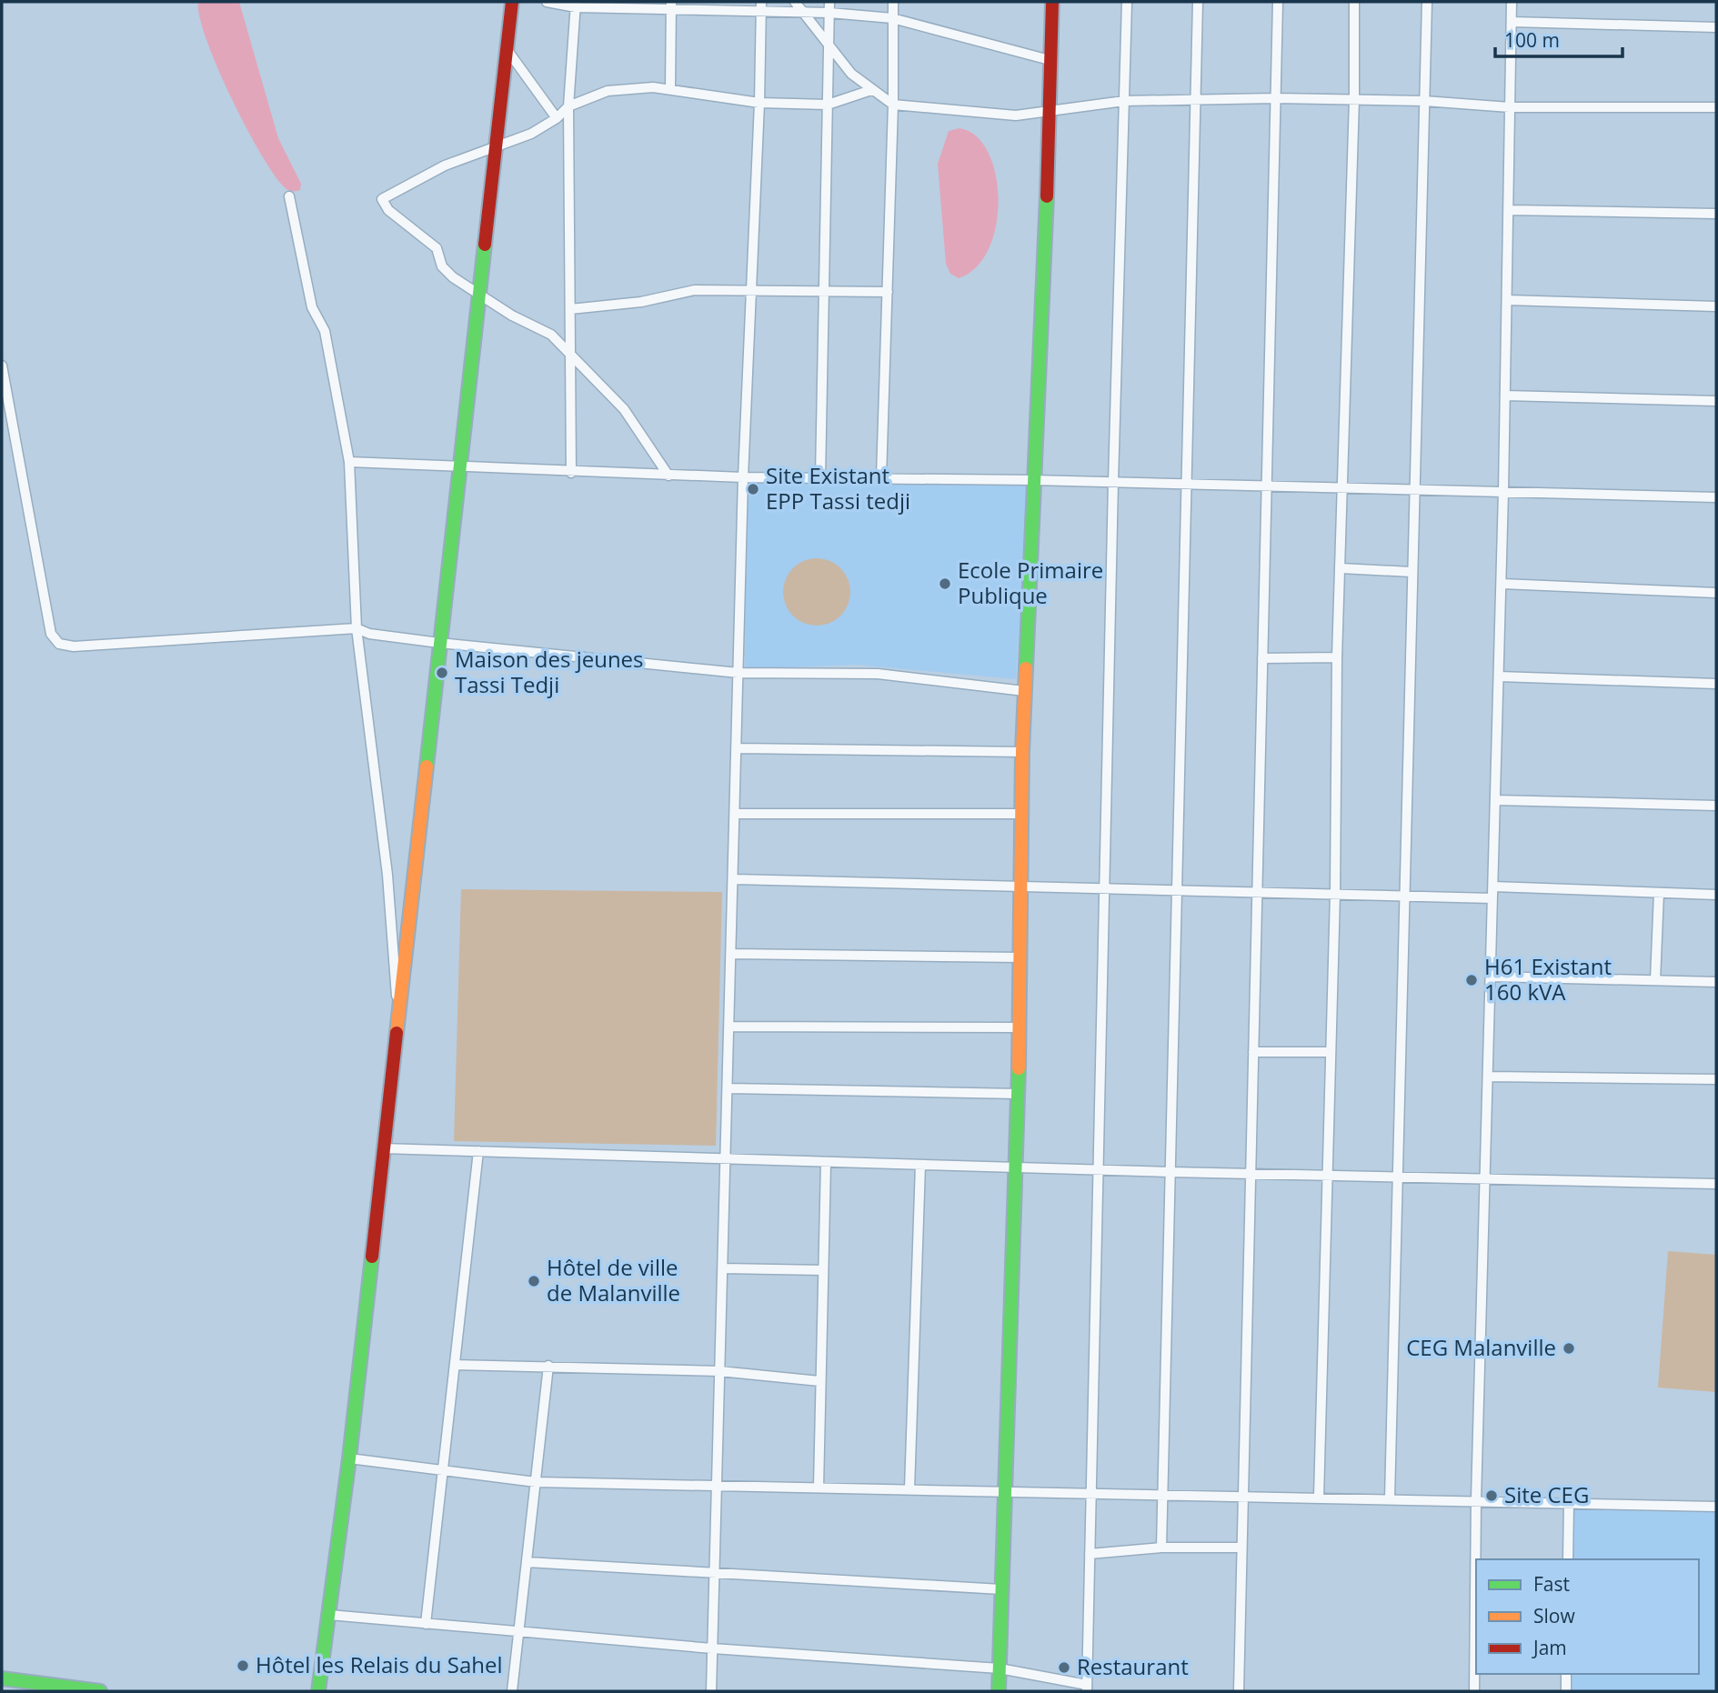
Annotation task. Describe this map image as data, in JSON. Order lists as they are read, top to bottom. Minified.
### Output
{"places":["Site Existant EPP Tassi tedji","Ecole Primaire Publique","Maison des jeunes Tassi Tedji","H61 Existant 160 kVA","Hôtel de ville de Malanville","CEG Malanville","Site CEG","Hôtel les Relais du Sahel","Restaurant"],"legend":["Fast","Slow","Jam"],"scale_bar":"100 m"}
